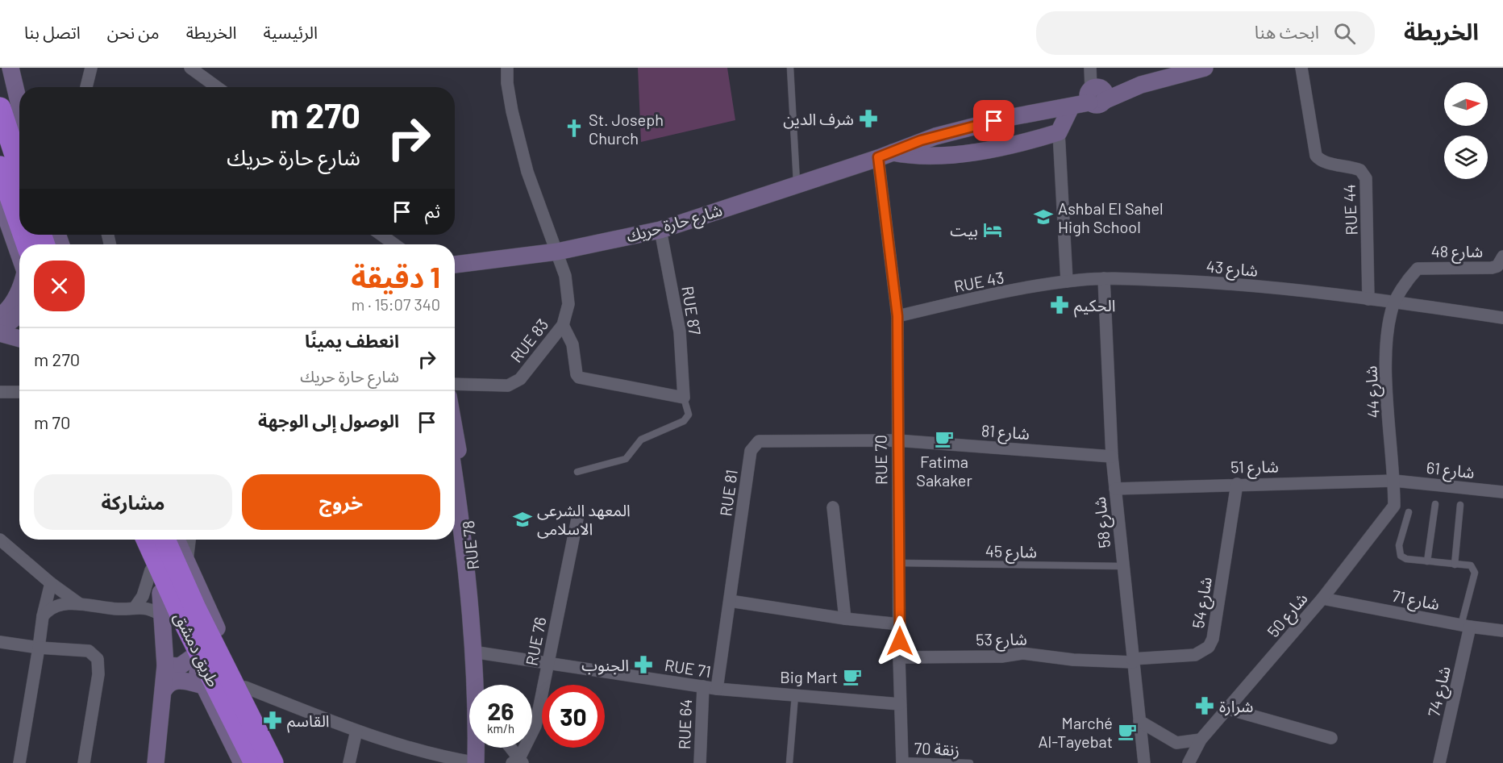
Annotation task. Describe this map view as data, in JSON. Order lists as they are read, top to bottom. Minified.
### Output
{"streets":{"highway":["طريق دمشق"],"street":["RUE 44","شارع حارة حريك","شارع 48","شارع 43","RUE 43","RUE 87","RUE 83","شارع 44","شارع 81","RUE 70","شارع 51","شارع 61","RUE 81","شارع 58","RUE 78","شارع 71","شارع 54","شارع 50","شارع 53","RUE 76","RUE 71","شارع 74","RUE 64"],"lane":["شارع 45","زنقة 70"]},"crossings":[["RUE 44","شارع 43"],["شارع حارة حريك","RUE 87"],["شارع حارة حريك","RUE 83"],["شارع حارة حريك","RUE 70"],["شارع 48","شارع 43"],["شارع 48","شارع 44"],["شارع 43","RUE 43"],["شارع 43","شارع 44"],["شارع 43","شارع 58"],["RUE 43","RUE 70"],["شارع 44","شارع 51"],["شارع 44","شارع 61"],["شارع 44","شارع 50"],["شارع 81","RUE 70"],["شارع 81","RUE 81"],["شارع 81","شارع 58"],["RUE 70","RUE 81"],["RUE 70","شارع 45"],["RUE 70","شارع 53"],["RUE 70","RUE 71"],["RUE 70","زنقة 70"],["شارع 51","شارع 61"],["شارع 51","شارع 58"],["شارع 51","شارع 54"],["شارع 51","شارع 50"],["شارع 61","شارع 50"],["RUE 81","RUE 71"],["شارع 58","شارع 45"],["شارع 58","شارع 54"],["شارع 58","شارع 53"],["RUE 78","RUE 71"],["شارع 71","شارع 50"],["شارع 71","شارع 74"],["شارع 54","شارع 53"],["RUE 76","RUE 71"],["RUE 71","RUE 64"]],"places":{"pharmacy":["شرف الدين","الحكيم","الجنوب","شرارة","القاسم"],"church":["St. Joseph Church"],"school or university":["Ashbal El Sahel High School","المعهد الشرعى الاسلامى"],"hotel":["بيت"],"cafe":["Fatima Sakaker","Big Mart","Marché Al-Tayebat"]},"north":"right","page":{"header":"الخريطة","search":"ابحث هنا","nav":["الرئيسية","الخريطة","من نحن","اتصل بنا"],"turn":["270 m","شارع حارة حريك"],"then":"ثم","heading":["1 دقيقة","340 m · 15:07"],"list":[{"name":"انعطف يمينًا","note":"شارع حارة حريك","value":"270 m"},{"name":"الوصول إلى الوجهة","value":"70 m"}],"buttons":["خروج","مشاركة"],"speed":"26 km/h","limit":"30"}}
